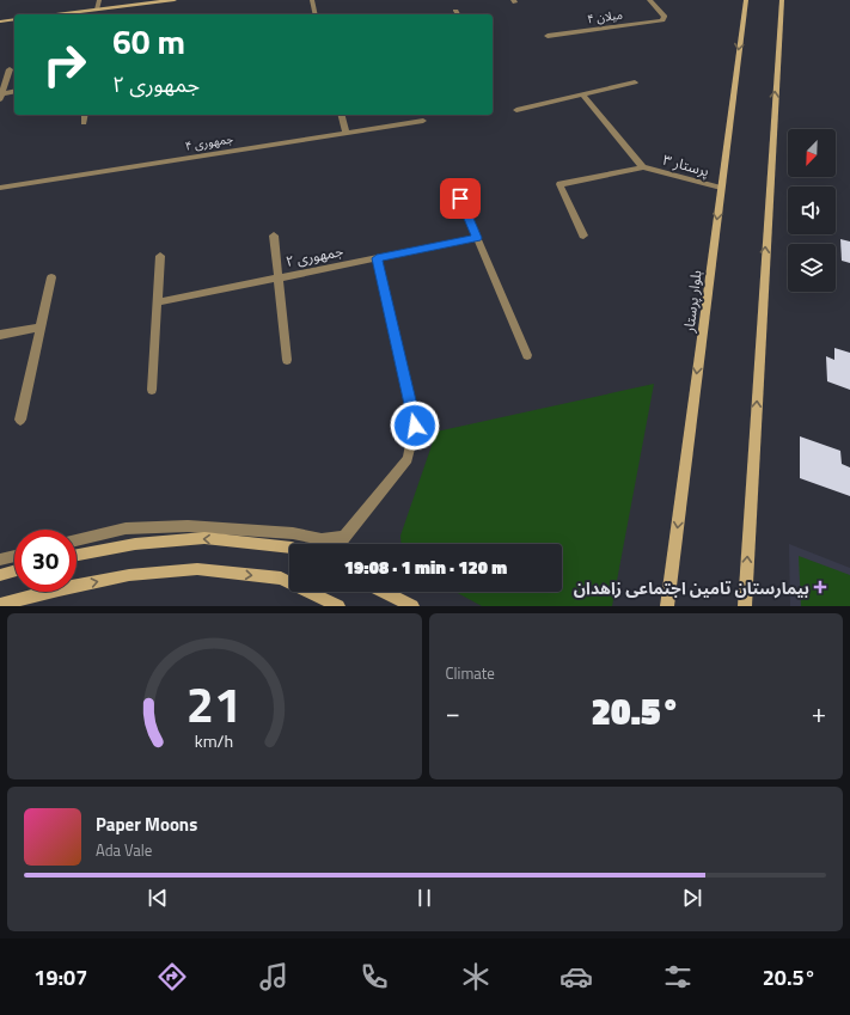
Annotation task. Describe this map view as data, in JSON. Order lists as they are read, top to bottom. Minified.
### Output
{"streets":{"main road":["بلوار پرستار"],"street":["میلان ۴","جمهوری ۴","پرستار ۳","جمهوری ۲"]},"crossings":[["پرستار ۳","بلوار پرستار"]],"places":{"health":["بیمارستان تامین اجتماعی زاهدان"]},"north":"bottom left","page":{"turn":["60 m","جمهوری ۲"],"limit":"30","trip":"19:08 · 1 min · 120 m","tile":"Climate","heat":["−","20.5°","+"],"song":["Paper Moons","Ada Vale"],"tabs":["19:07","20.5°"],"gauge":["21","km/h"]}}
